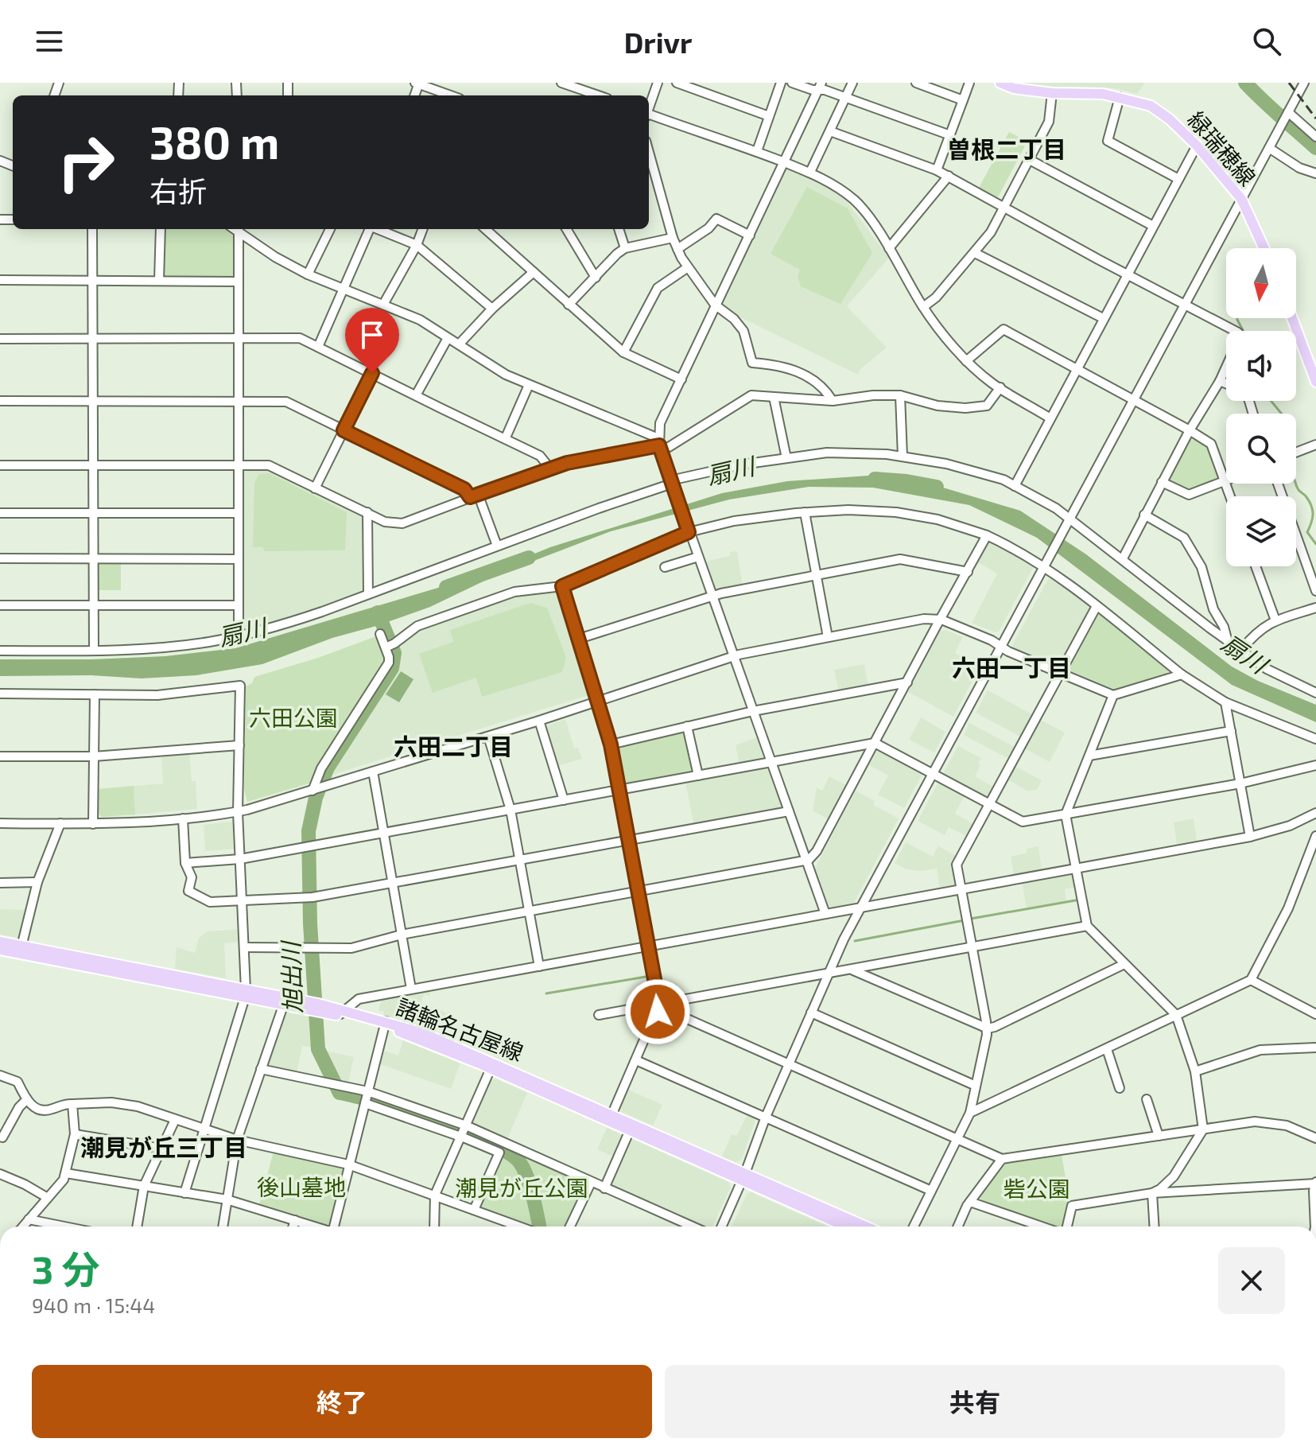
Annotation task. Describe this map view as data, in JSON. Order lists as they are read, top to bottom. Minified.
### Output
{"streets":{"main road":["緑瑞穂線","諸輪名古屋線"]},"districts":["曽根二丁目","六田一丁目","六田二丁目","潮見が丘三丁目"],"water":["扇川","旭出川"],"parks":["六田公園","後山墓地","潮見が丘公園","砦公園"],"north":"bottom","page":{"header":"Drivr","turn":["380 m","右折"],"heading":["3 分","940 m · 15:44"],"buttons":["終了","共有"]}}
